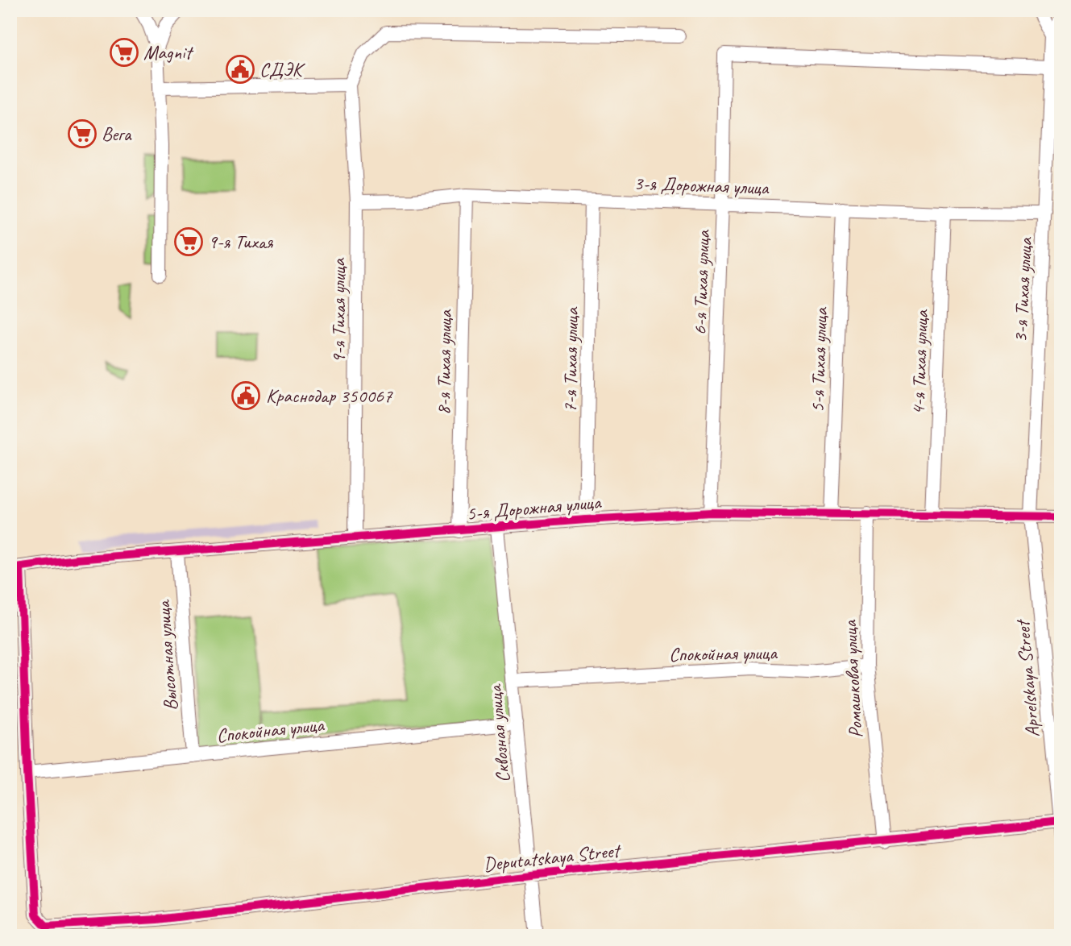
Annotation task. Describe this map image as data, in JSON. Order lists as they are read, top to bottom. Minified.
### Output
{"streets":{"street":["3-я Дорожная улица","6-я Тихая улица","3-я Тихая улица","9-я Тихая улица","7-я Тихая улица","5-я Тихая улица","8-я Тихая улица","4-я Тихая улица","5-я Дорожная улица","Спокойная улица","Высотная улица","Ромашковая улица","Aprelskaya Street","Сквозная улица","Deputatskaya Street"]},"crossings":[["3-я Дорожная улица","6-я Тихая улица"],["3-я Дорожная улица","3-я Тихая улица"],["3-я Дорожная улица","9-я Тихая улица"],["3-я Дорожная улица","7-я Тихая улица"],["3-я Дорожная улица","5-я Тихая улица"],["3-я Дорожная улица","8-я Тихая улица"],["3-я Дорожная улица","4-я Тихая улица"],["6-я Тихая улица","3-я Тихая улица"],["6-я Тихая улица","5-я Дорожная улица"],["3-я Тихая улица","5-я Дорожная улица"],["3-я Тихая улица","Aprelskaya Street"],["9-я Тихая улица","5-я Дорожная улица"],["7-я Тихая улица","5-я Дорожная улица"],["5-я Тихая улица","5-я Дорожная улица"],["8-я Тихая улица","5-я Дорожная улица"],["4-я Тихая улица","5-я Дорожная улица"],["5-я Дорожная улица","Высотная улица"],["5-я Дорожная улица","Ромашковая улица"],["5-я Дорожная улица","Aprelskaya Street"],["5-я Дорожная улица","Сквозная улица"],["Спокойная улица","Высотная улица"],["Спокойная улица","Ромашковая улица"],["Спокойная улица","Сквозная улица"],["Спокойная улица","Deputatskaya Street"],["Ромашковая улица","Deputatskaya Street"],["Aprelskaya Street","Deputatskaya Street"],["Сквозная улица","Deputatskaya Street"]],"places":{"supermarket":["Magnit","Вега","9-я Тихая"],"public building":["СДЭК","Краснодар 350067"]}}
